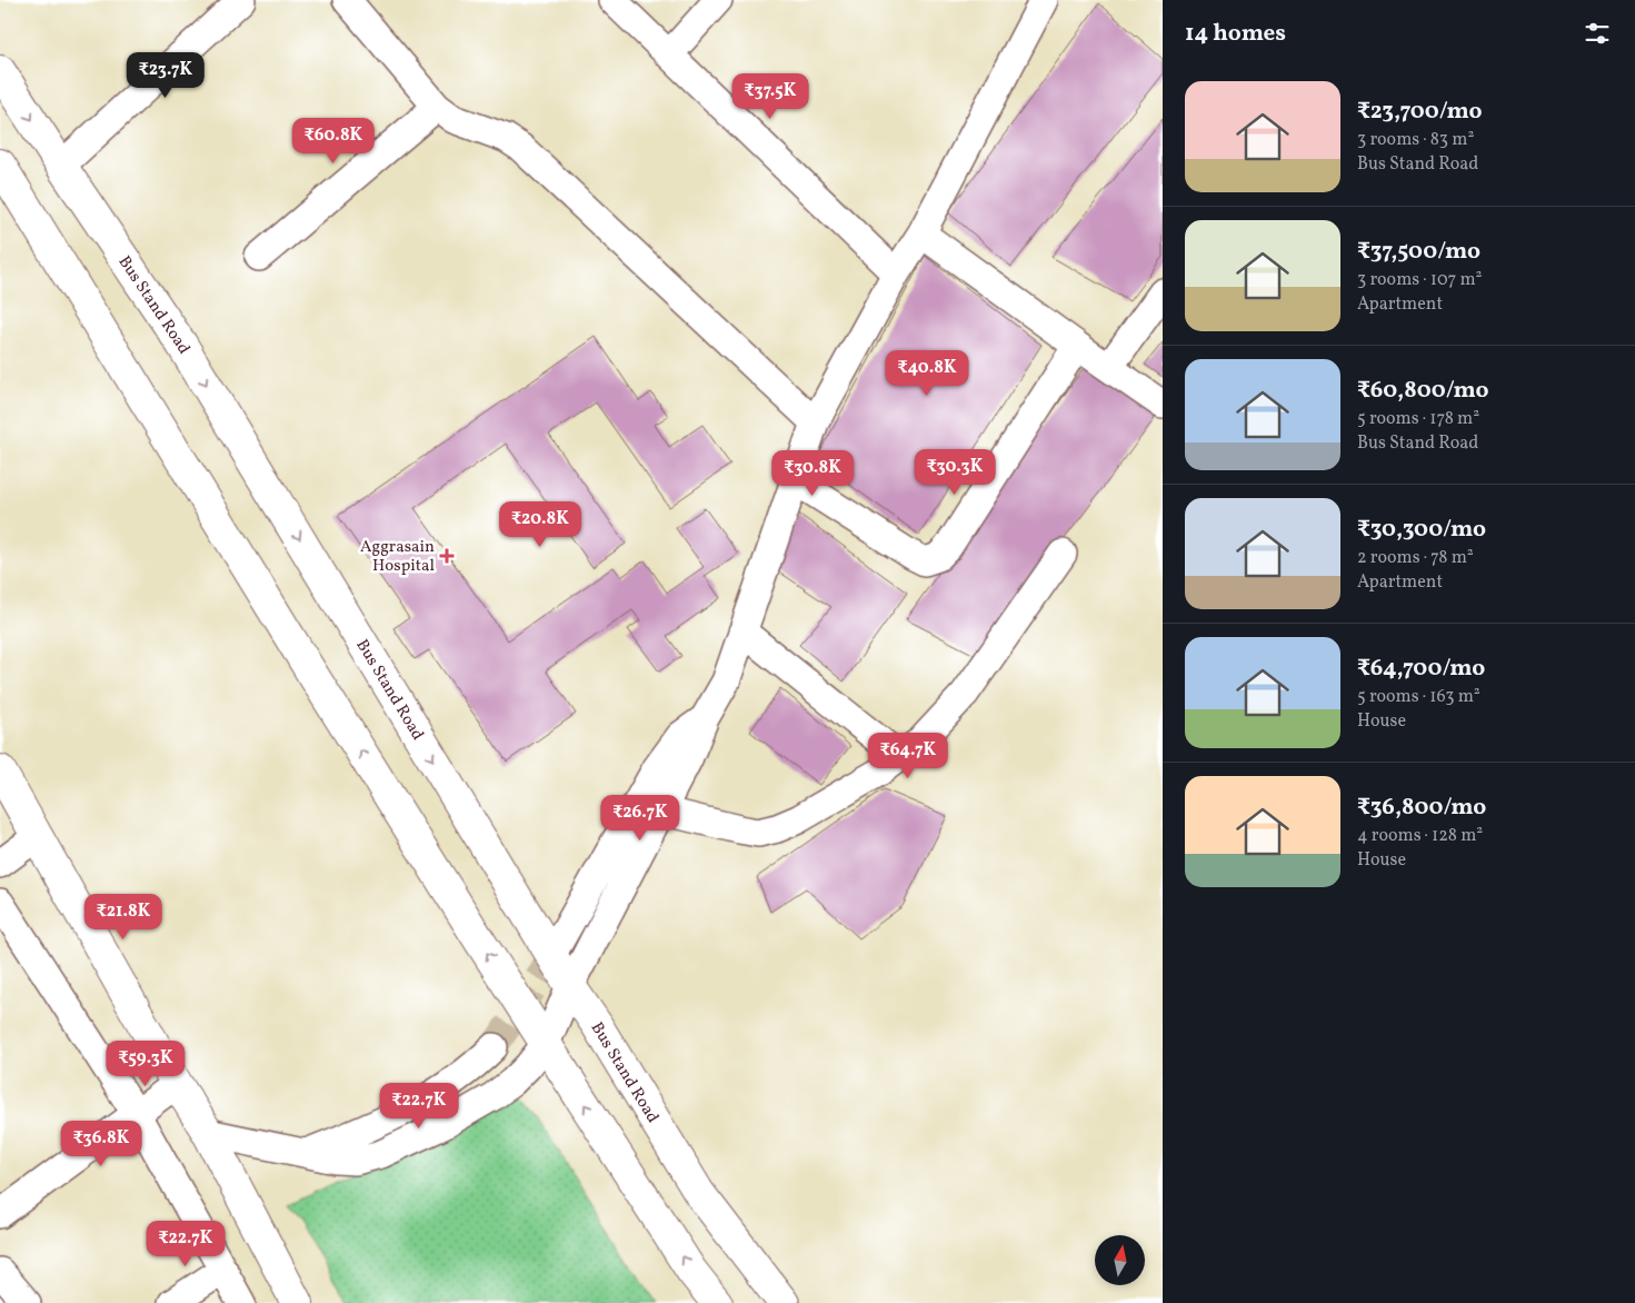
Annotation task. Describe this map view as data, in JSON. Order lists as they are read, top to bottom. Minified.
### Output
{"streets":{"main road":["Bus Stand Road"]},"places":{"health":["Aggrasain Hospital"]},"north":"top","page":{"heading":"14 homes","price":["₹23.7K","₹37.5K","₹60.8K","₹40.8K","₹30.3K","₹30.8K","₹20.8K","₹64.7K","₹26.7K","₹21.8K","₹59.3K","₹22.7K","₹36.8K","₹22.7K"],"list":[{"name":"₹23,700/mo","note":"3 rooms · 83 m² · Bus Stand Road"},{"name":"₹37,500/mo","note":"3 rooms · 107 m² · Apartment"},{"name":"₹60,800/mo","note":"5 rooms · 178 m² · Bus Stand Road"},{"name":"₹30,300/mo","note":"2 rooms · 78 m² · Apartment"},{"name":"₹64,700/mo","note":"5 rooms · 163 m² · House"},{"name":"₹36,800/mo","note":"4 rooms · 128 m² · House"}]}}
